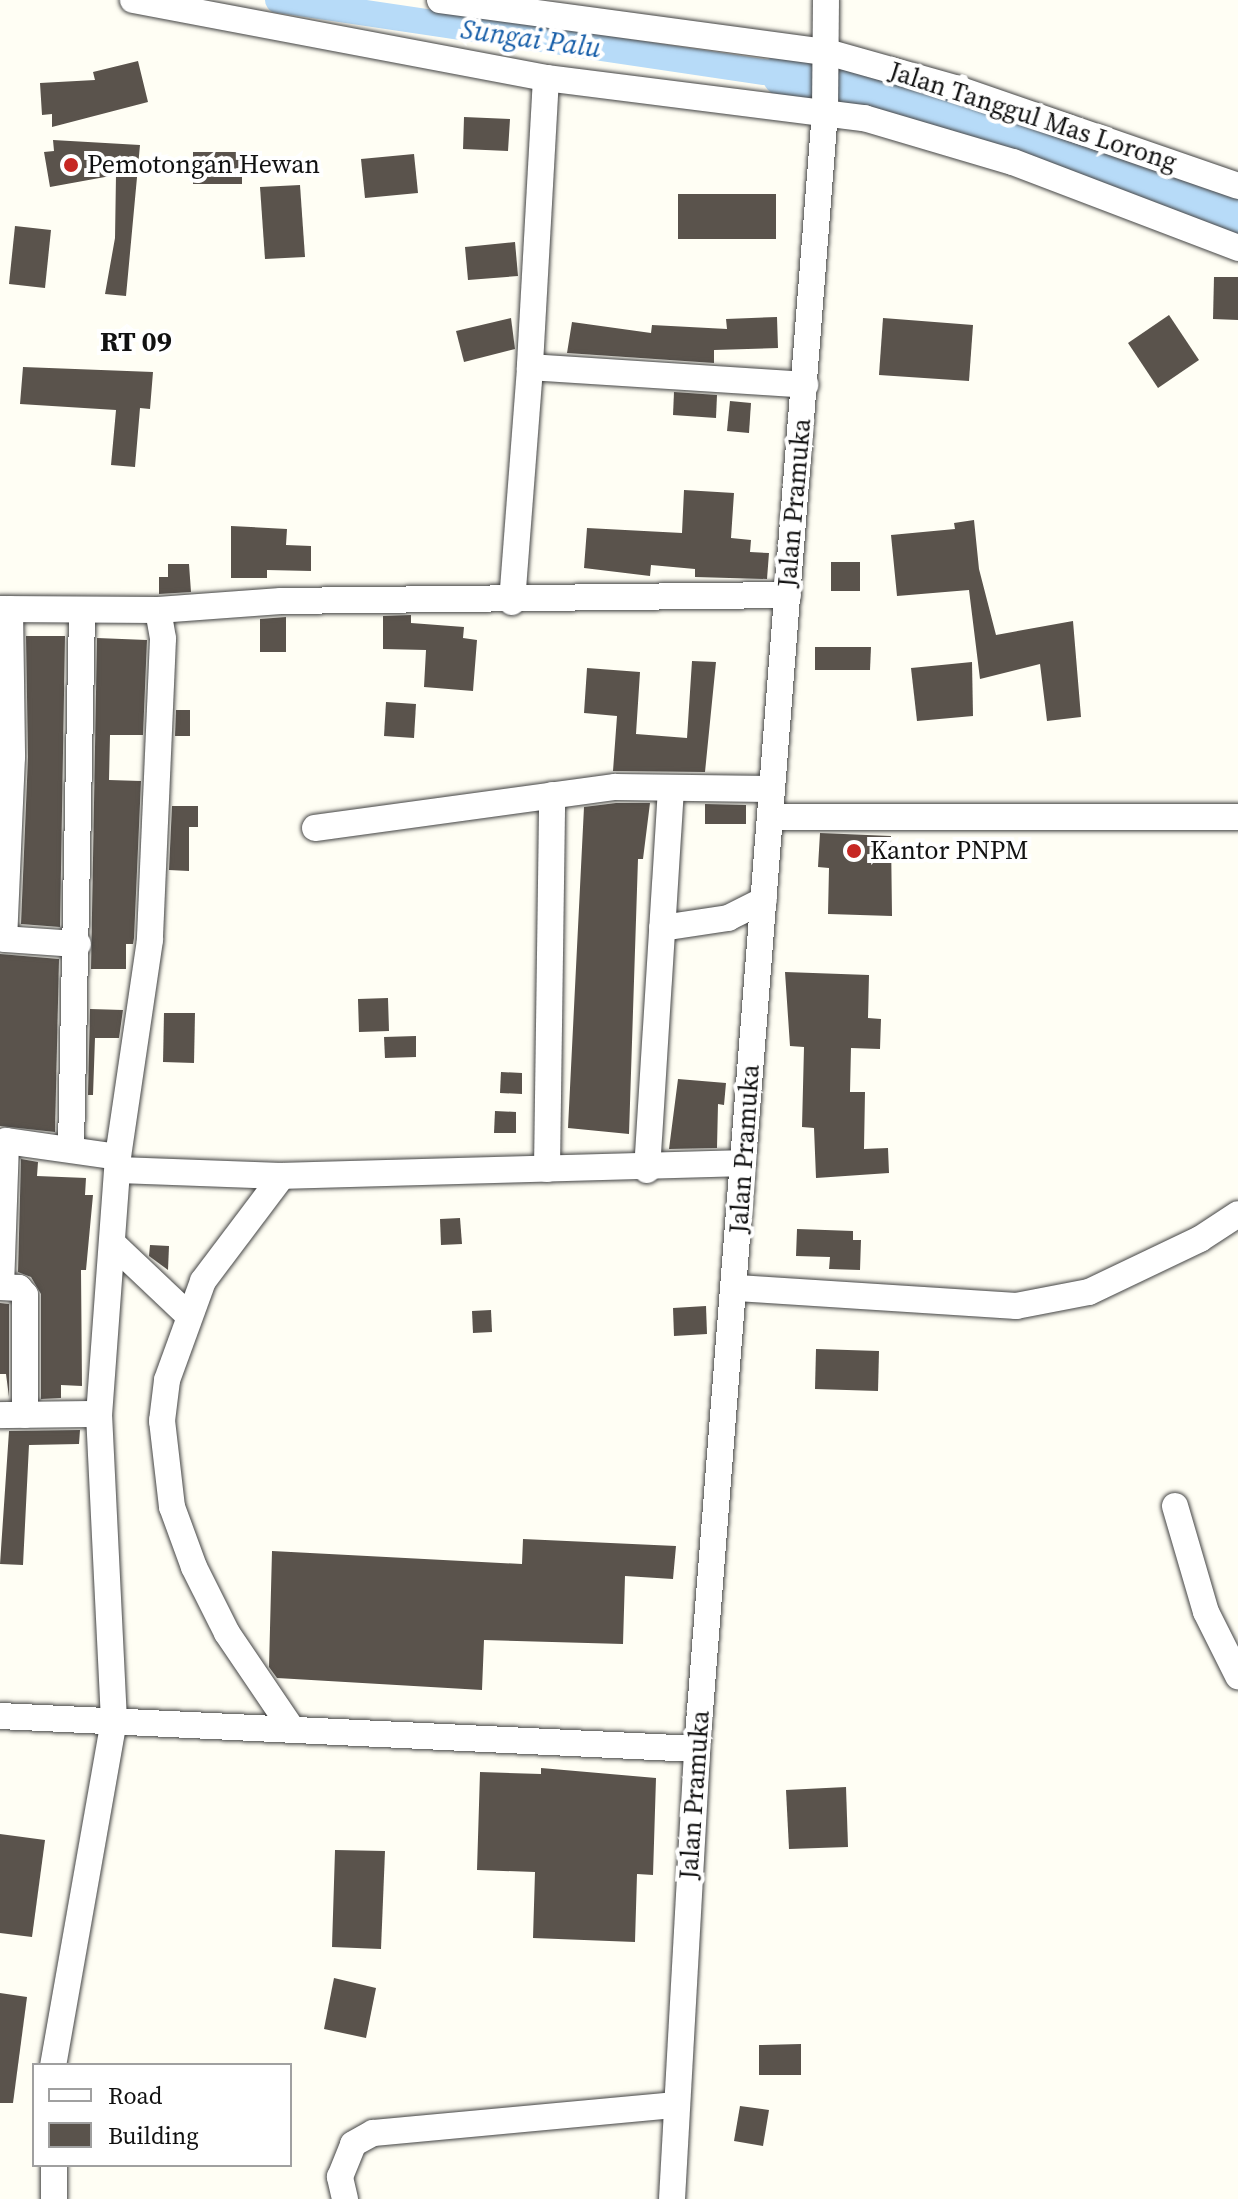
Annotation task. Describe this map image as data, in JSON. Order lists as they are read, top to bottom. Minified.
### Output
{"streets":{"street":["Jalan Tanggul Mas Lorong","Jalan Pramuka"]},"crossings":[["Jalan Tanggul Mas Lorong","Jalan Pramuka"]],"districts":["RT 09"],"water":["Sungai Palu"],"places":["Pemotongan Hewan","Kantor PNPM"],"legend":["Road","Building"]}
